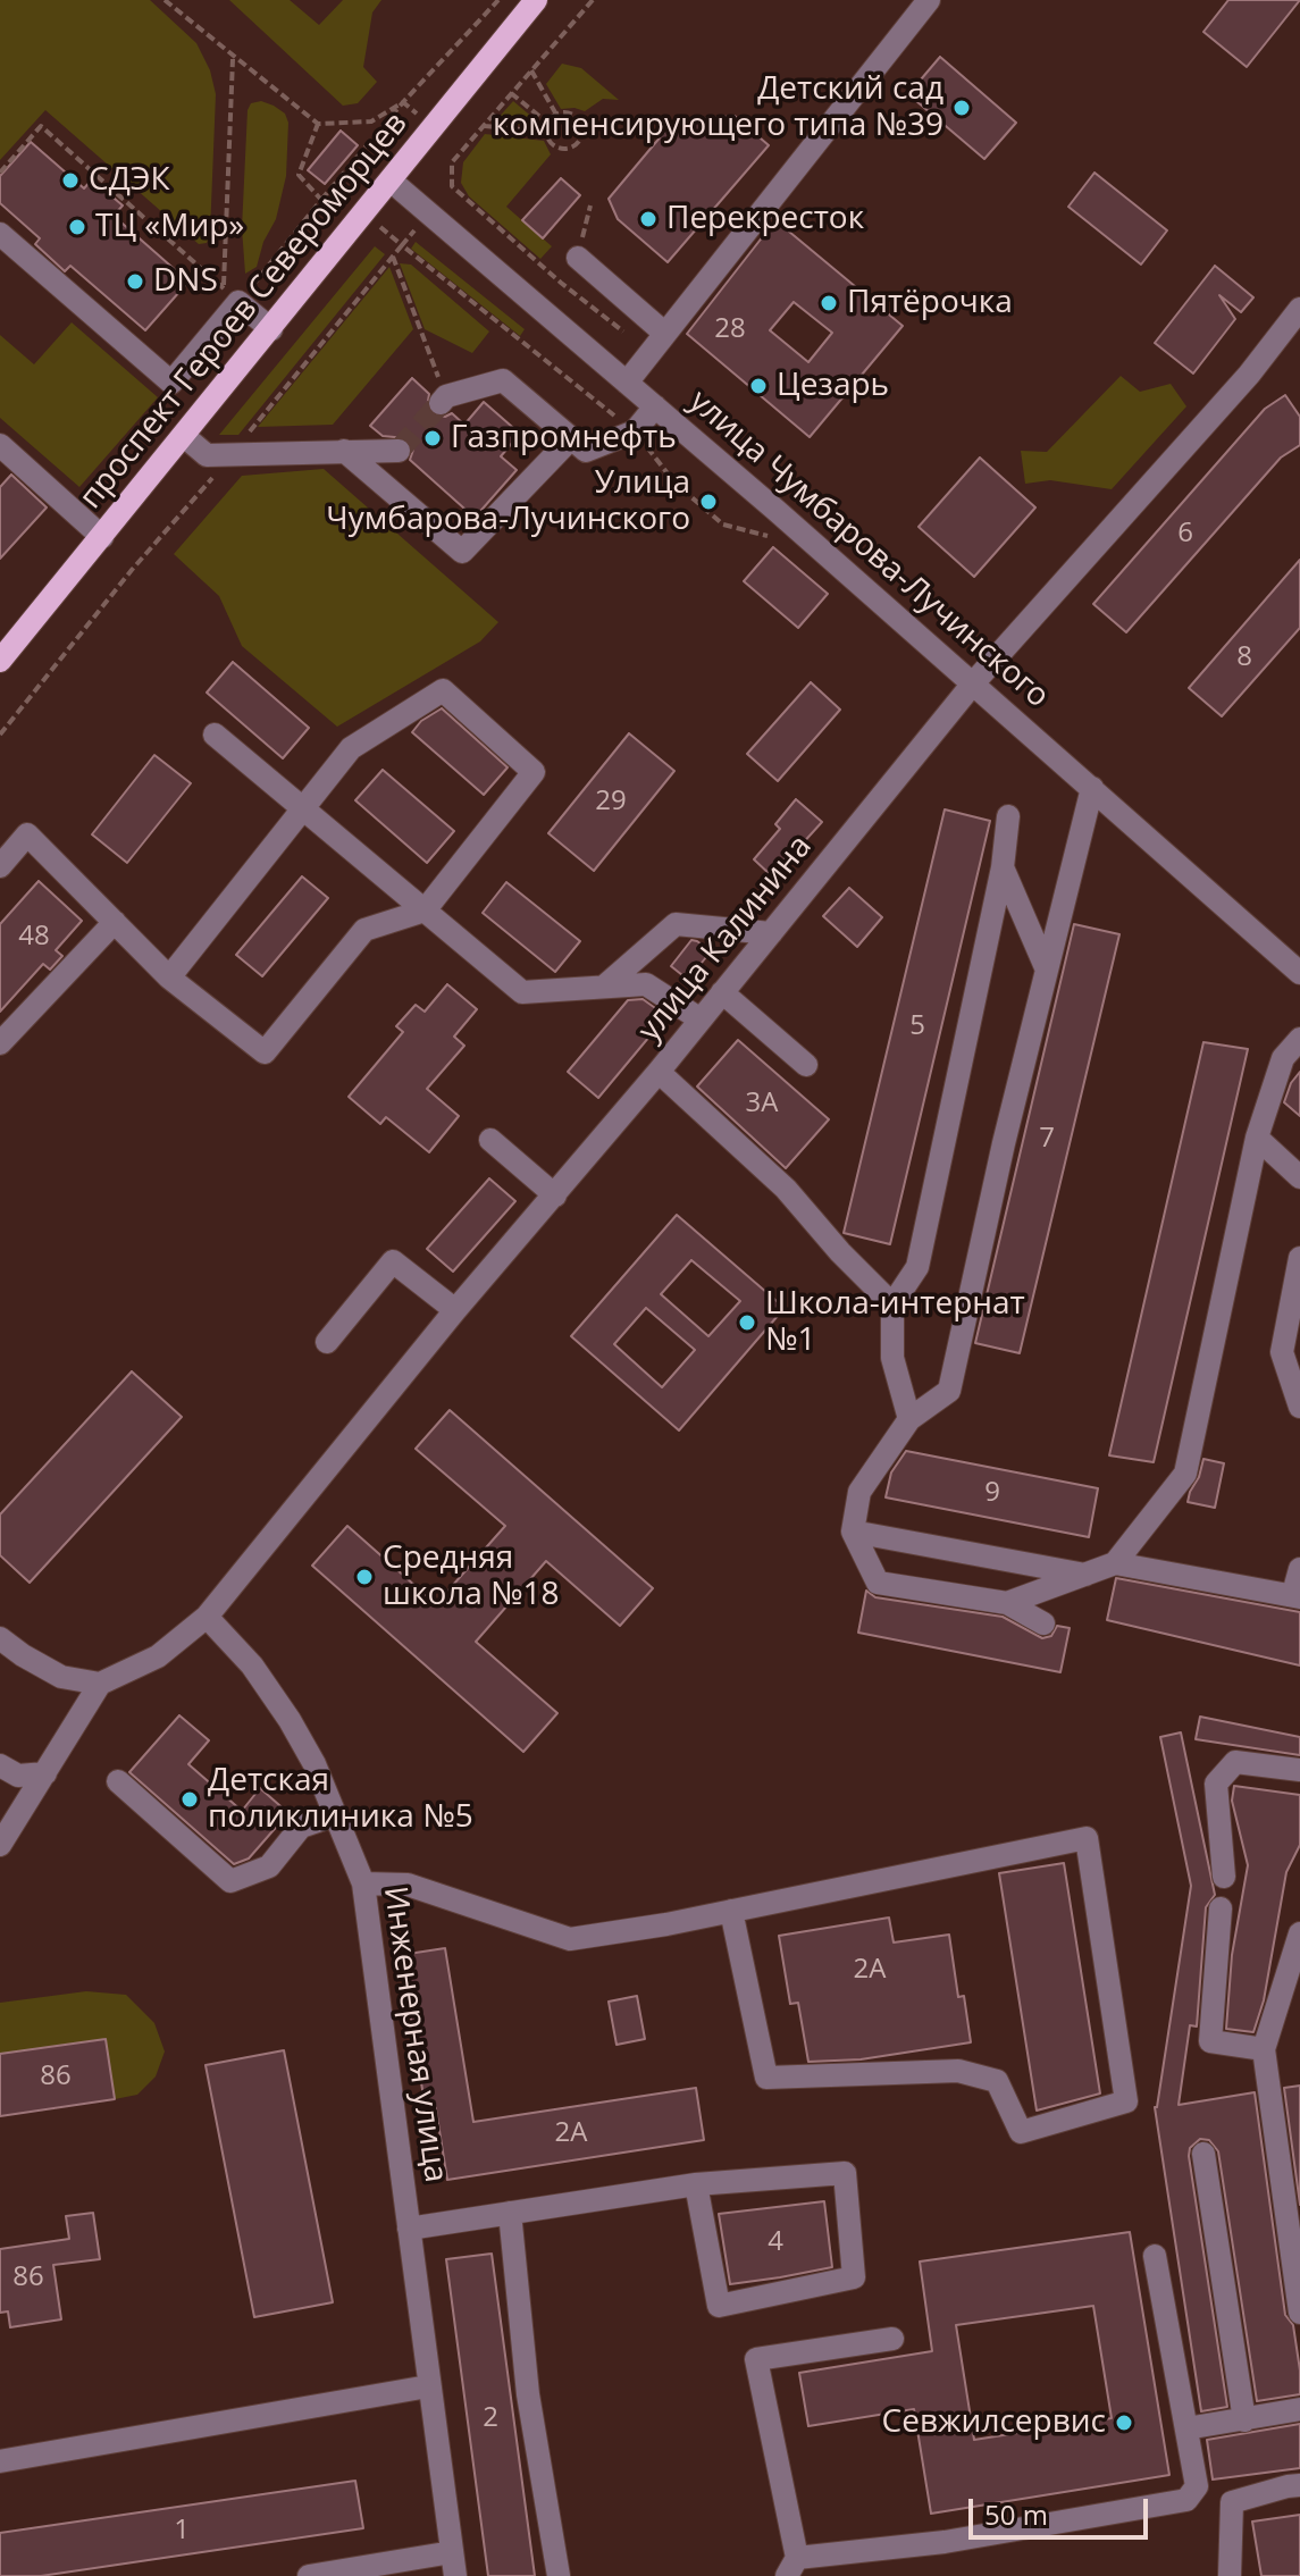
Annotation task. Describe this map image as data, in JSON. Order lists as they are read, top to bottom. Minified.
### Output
{"streets":{"main road":["проспект Героев Североморцев"],"street":["улица Чумбарова-Лучинского","улица Калинина","Инженерная улица"]},"crossings":[["проспект Героев Североморцев","улица Чумбарова-Лучинского"],["улица Чумбарова-Лучинского","улица Калинина"],["улица Калинина","Инженерная улица"]],"places":["Детский сад компенсирующего типа №39","СДЭК","Перекресток","ТЦ «Мир»","DNS","Пятёрочка","Цезарь","Газпромнефть","Улица Чумбарова-Лучинского","Школа-интернат №1","Средняя школа №18","Детская поликлиника №5","Севжилсервис"],"house_numbers":["28","6","8","29","48","5","3А","7","9","2А","86","2А","4","86","2","1"],"scale_bar":"50 m"}
